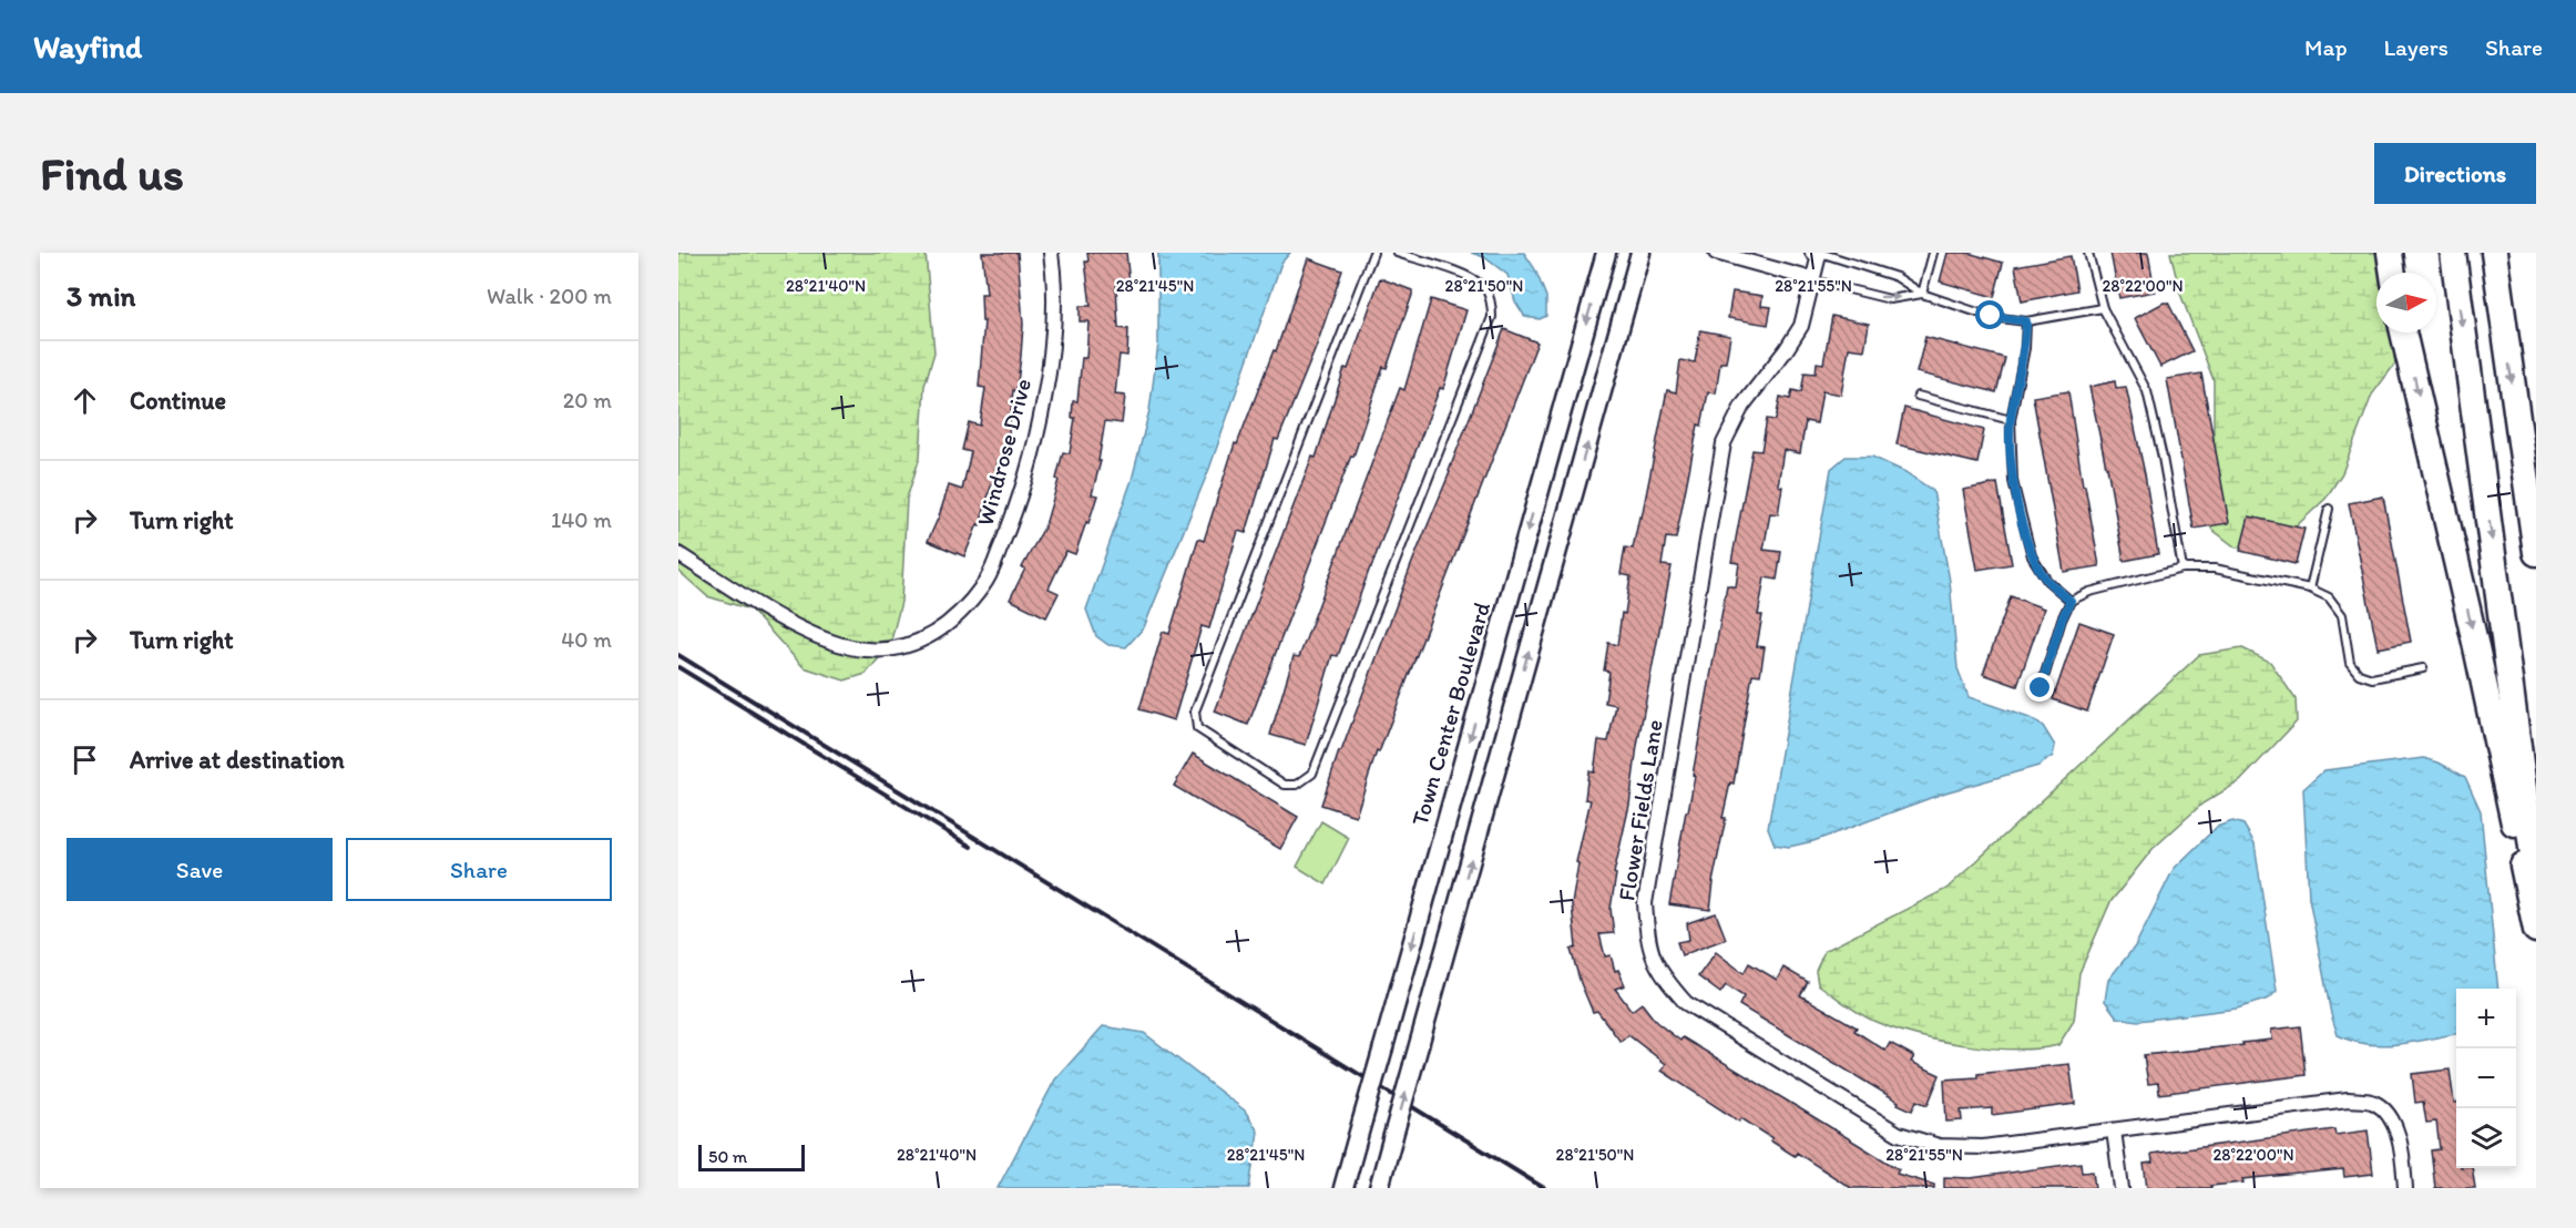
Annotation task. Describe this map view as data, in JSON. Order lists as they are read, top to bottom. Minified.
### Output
{"streets":{"main road":["Town Center Boulevard"],"street":["Windrose Drive","Flower Fields Lane"]},"scale_bar":"50 m","north":"right","page":{"header":"Wayfind","nav":["Map","Layers","Share"],"buttons":["Directions",["Save","Share"]],"title":"Find us","heading":["3 min","Walk · 200 m"],"list":[["Continue","20 m"],["Turn right","140 m"],["Turn right","40 m"],"Arrive at destination"],"map_buttons":["+","−"],"scale":"50 m"},"coordinates":["28°21'40\"N","28°21'45\"N","28°21'50\"N","28°21'55\"N","28°22'00\"N"]}
